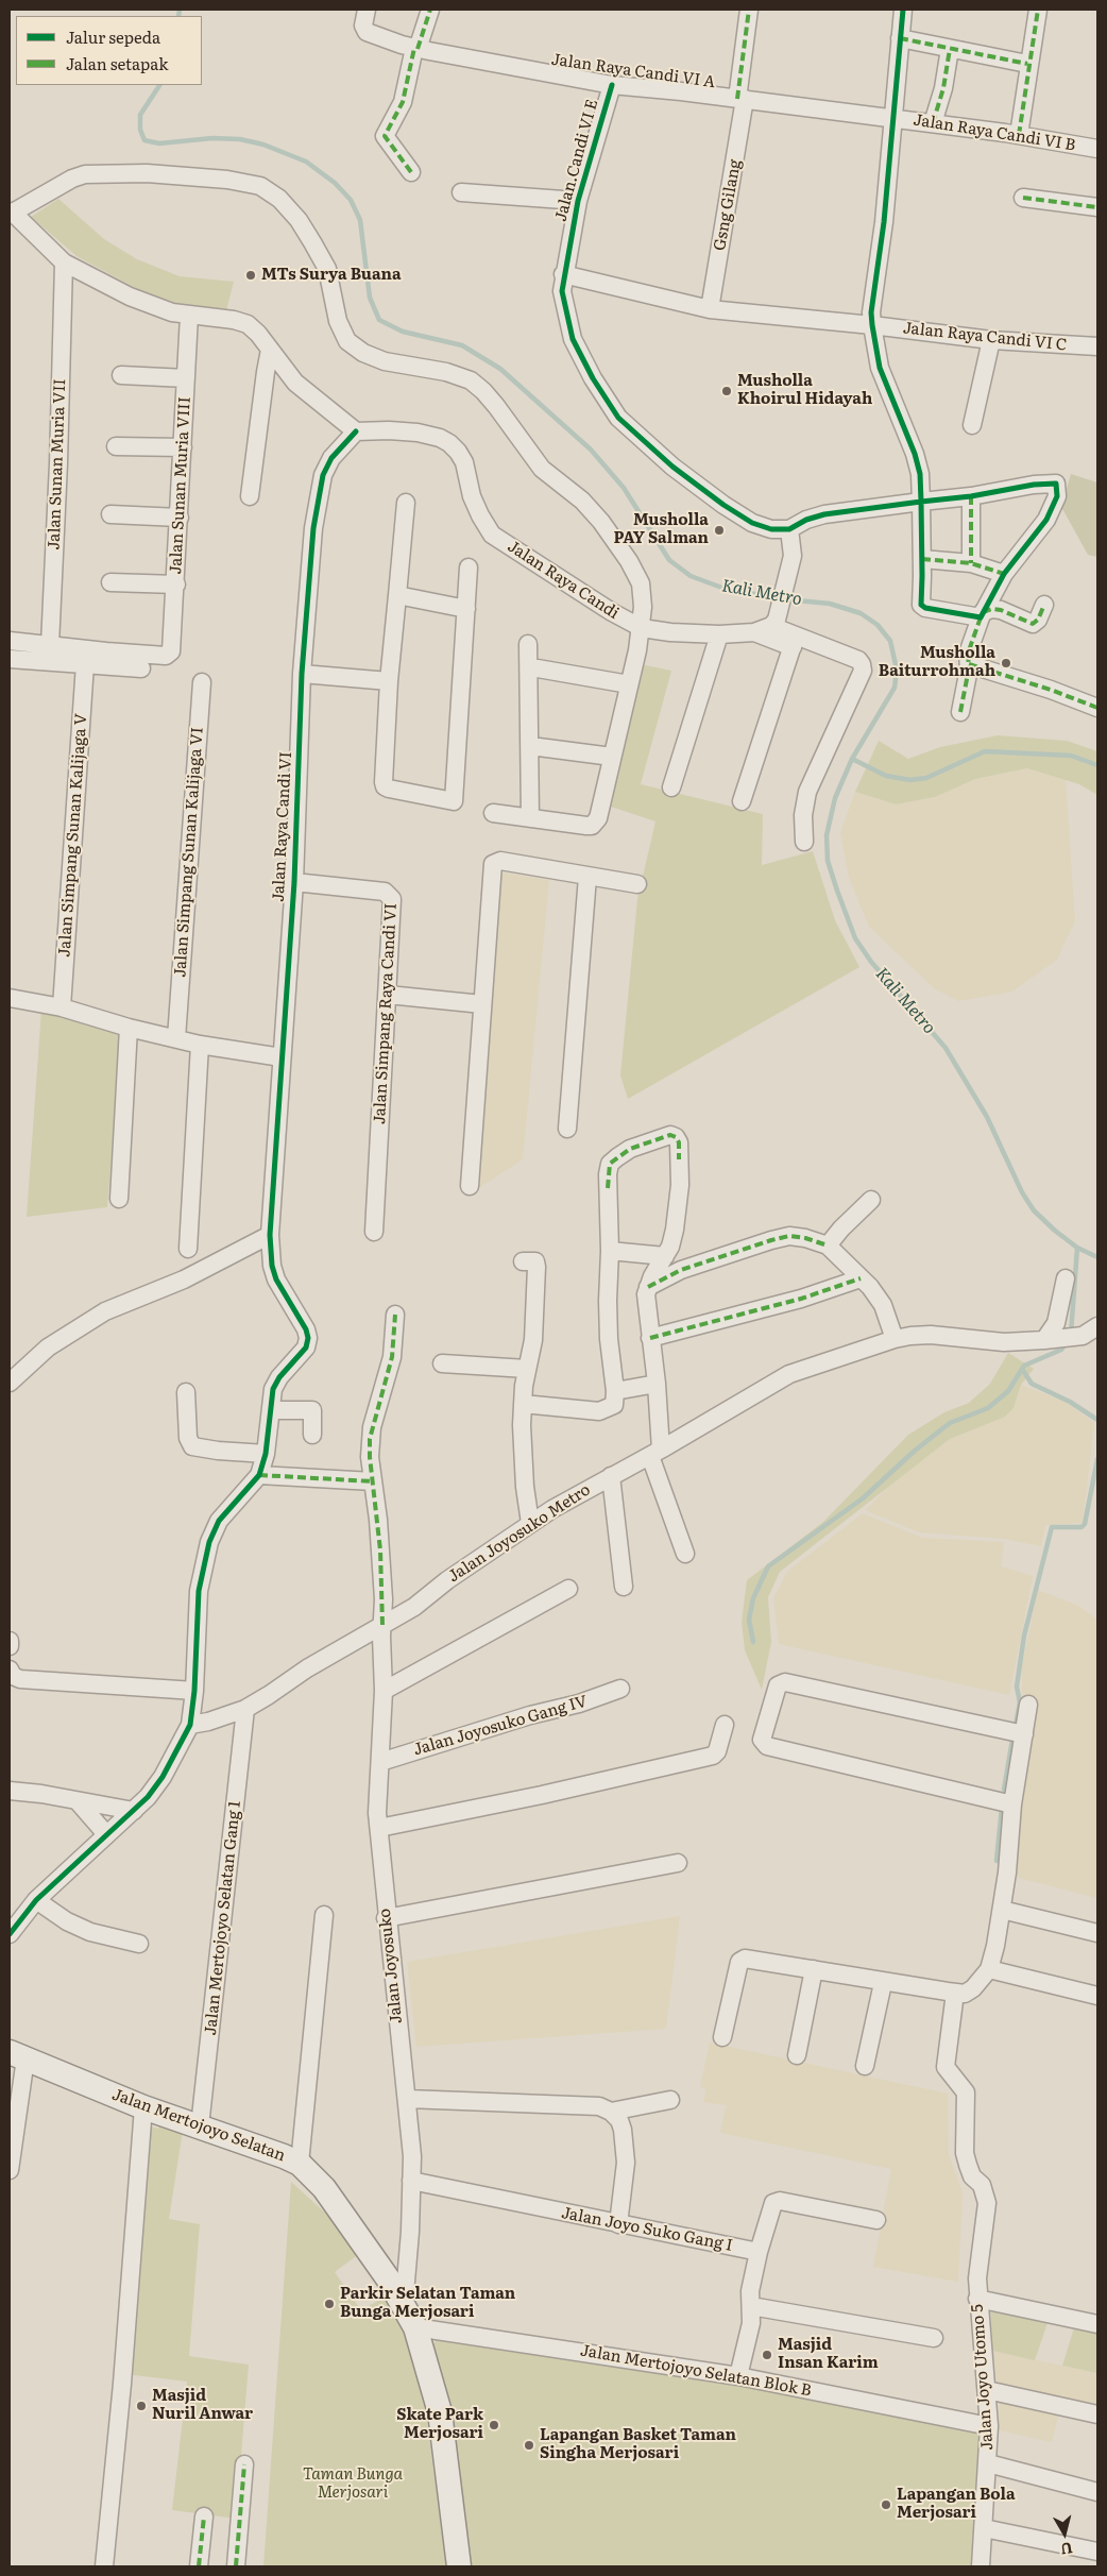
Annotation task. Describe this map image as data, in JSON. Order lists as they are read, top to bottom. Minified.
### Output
{"streets":{"main road":["Jalan Mertojoyo Selatan"],"street":["Jalan Raya Candi VI A","Jalan Raya Candi VI B","Jalan.Candi VI E","Gsng Gilang","Jalan Raya Candi VI C","Jalan Sunan Muria VII","Jalan Sunan Muria VIII","Jalan Raya Candi","Jalan Raya Candi VI","Jalan Simpang Sunan Kalijaga V","Jalan Simpang Sunan Kalijaga VI","Jalan Simpang Raya Candi VI","Jalan Joyosuko Metro","Jalan Joyosuko Gang IV","Jalan Mertojoyo Selatan Gang 1","Jalan Joyosuko","Jalan Joyo Suko Gang I","Jalan Mertojoyo Selatan Blok B","Jalan Joyo Utomo 5"]},"crossings":[["Jalan Raya Candi VI A","Jalan Raya Candi VI B"],["Jalan Raya Candi VI A","Jalan.Candi VI E"],["Jalan Raya Candi VI A","Gsng Gilang"],["Jalan.Candi VI E","Jalan Raya Candi VI C"],["Gsng Gilang","Jalan Raya Candi VI C"],["Jalan Sunan Muria VII","Jalan Sunan Muria VIII"],["Jalan Raya Candi","Jalan Raya Candi VI"],["Jalan Raya Candi VI","Jalan Simpang Raya Candi VI"],["Jalan Joyosuko Metro","Jalan Mertojoyo Selatan Gang 1"],["Jalan Joyosuko Metro","Jalan Joyosuko"],["Jalan Joyosuko Gang IV","Jalan Joyosuko"],["Jalan Mertojoyo Selatan Gang 1","Jalan Mertojoyo Selatan"],["Jalan Joyosuko","Jalan Mertojoyo Selatan"],["Jalan Joyosuko","Jalan Joyo Suko Gang I"],["Jalan Mertojoyo Selatan","Jalan Mertojoyo Selatan Blok B"],["Jalan Mertojoyo Selatan Blok B","Jalan Joyo Utomo 5"]],"water":["Kali Metro"],"parks":["Taman Bunga Merjosari"],"places":["MTs Surya Buana","Musholla Khoirul Hidayah","Musholla PAY Salman","Musholla Baiturrohmah","Parkir Selatan Taman Bunga Merjosari","Masjid Insan Karim","Masjid Nuril Anwar","Skate Park Merjosari","Lapangan Basket Taman Singha Merjosari","Lapangan Bola Merjosari"],"legend":["Jalur sepeda","Jalan setapak"],"north":"bottom"}
